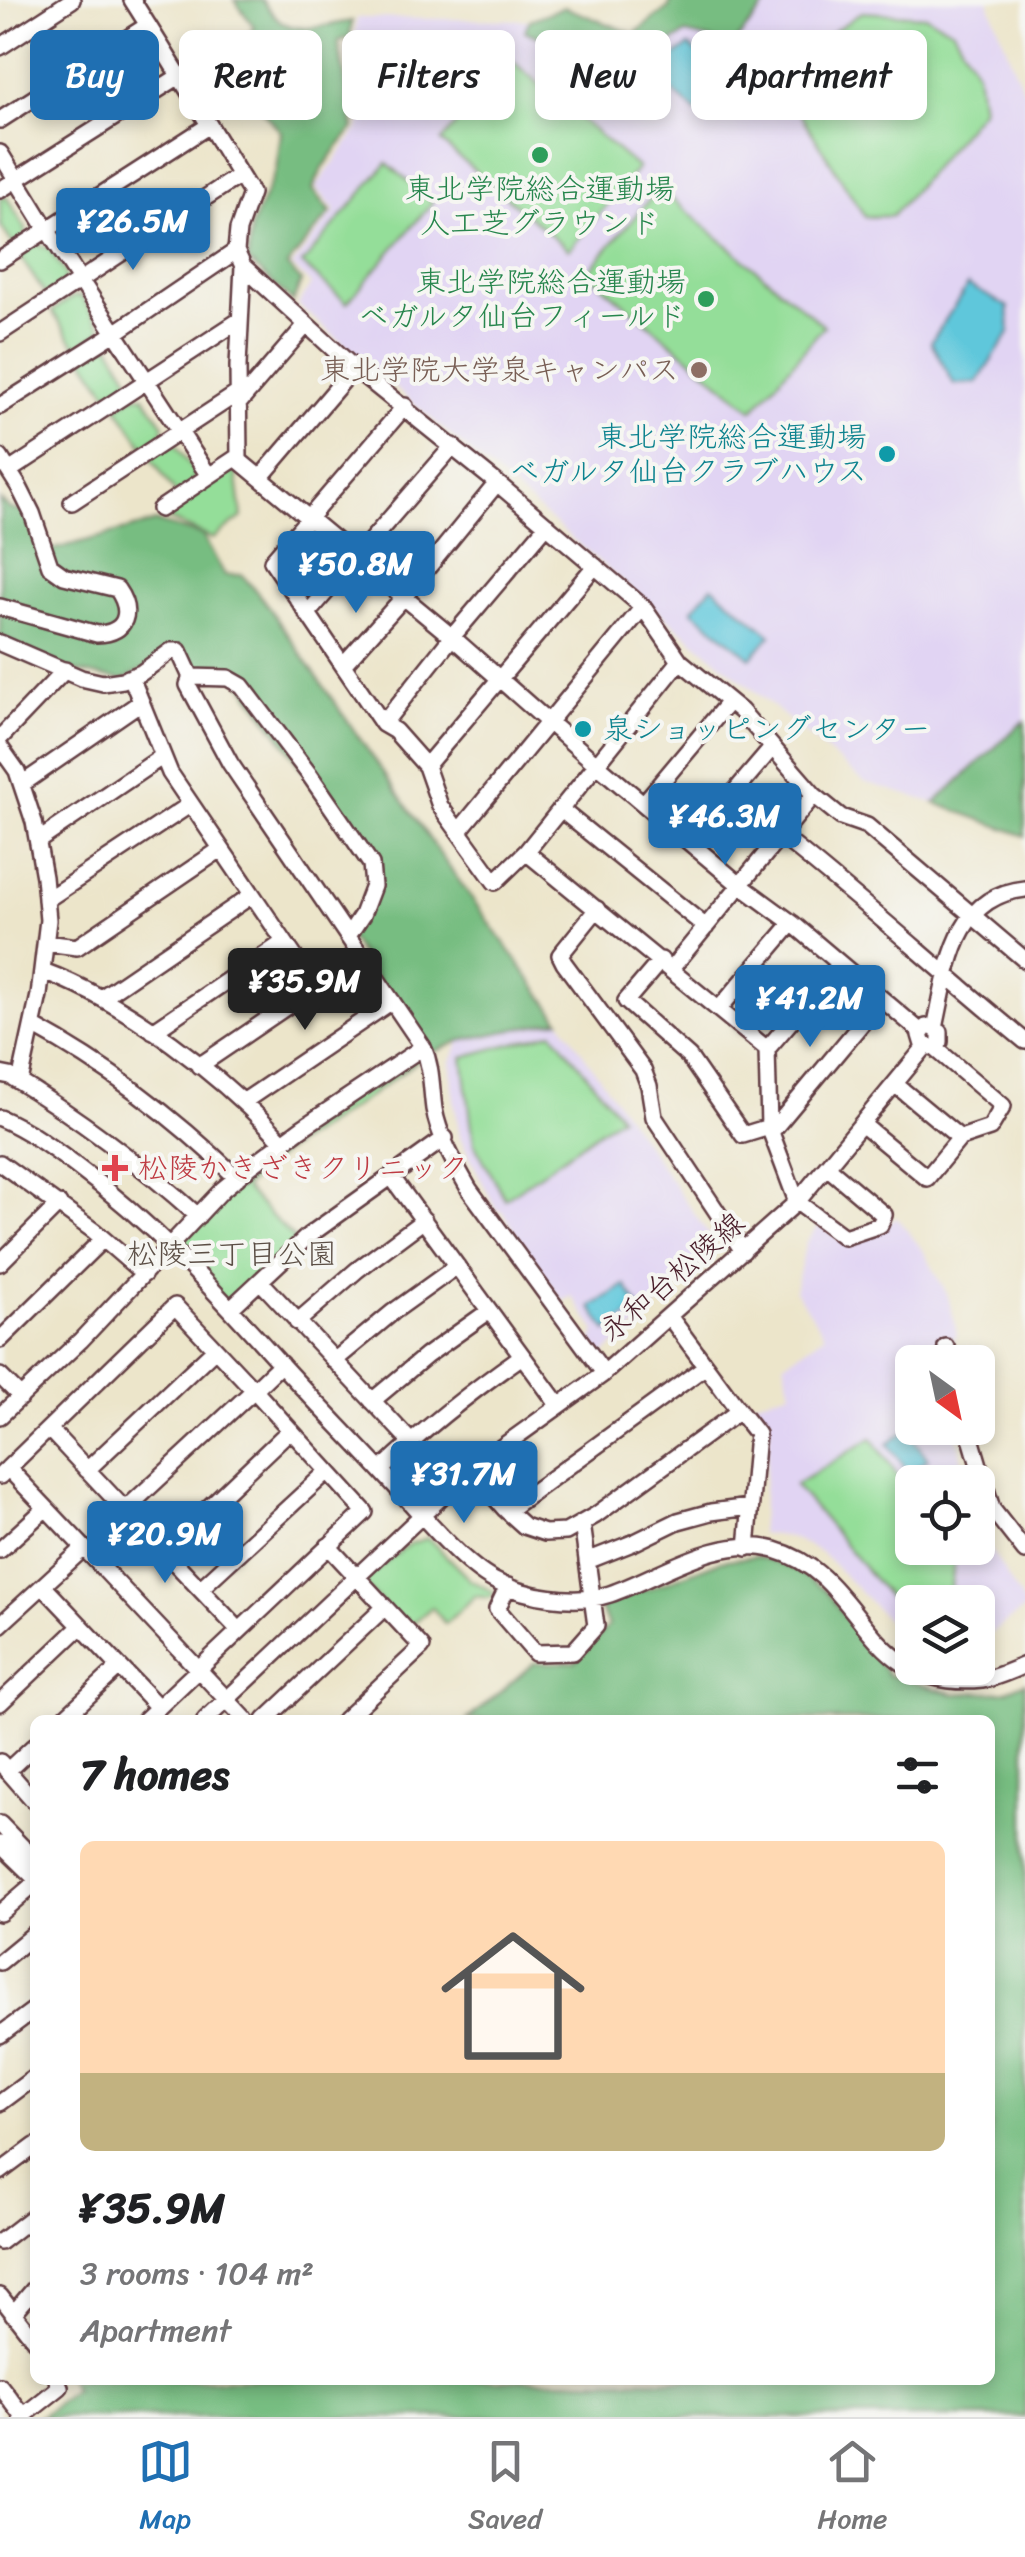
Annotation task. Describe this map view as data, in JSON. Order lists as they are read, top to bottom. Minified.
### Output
{"streets":{"street":["永和台松陵線"]},"parks":["松陵三丁目公園"],"places":{"other":["東北学院総合運動場 人工芝グラウンド","東北学院総合運動場 ベガルタ仙台フィールド","東北学院大学泉キャンパス","東北学院総合運動場 べガルタ仙台クラブハウス","泉ショッピングセンター"],"health":["松陵かきざきクリニック"]},"north":"bottom right","page":{"chip":["Buy","Rent","Filters","New","Apartment"],"price":["¥26.5M","¥50.8M","¥46.3M","¥35.9M","¥41.2M","¥31.7M","¥20.9M"],"heading":"7 homes","list":[{"name":"¥35.9M","note":"3 rooms · 104 m² · Apartment"}],"tabs":["Map","Saved","Home"]}}
